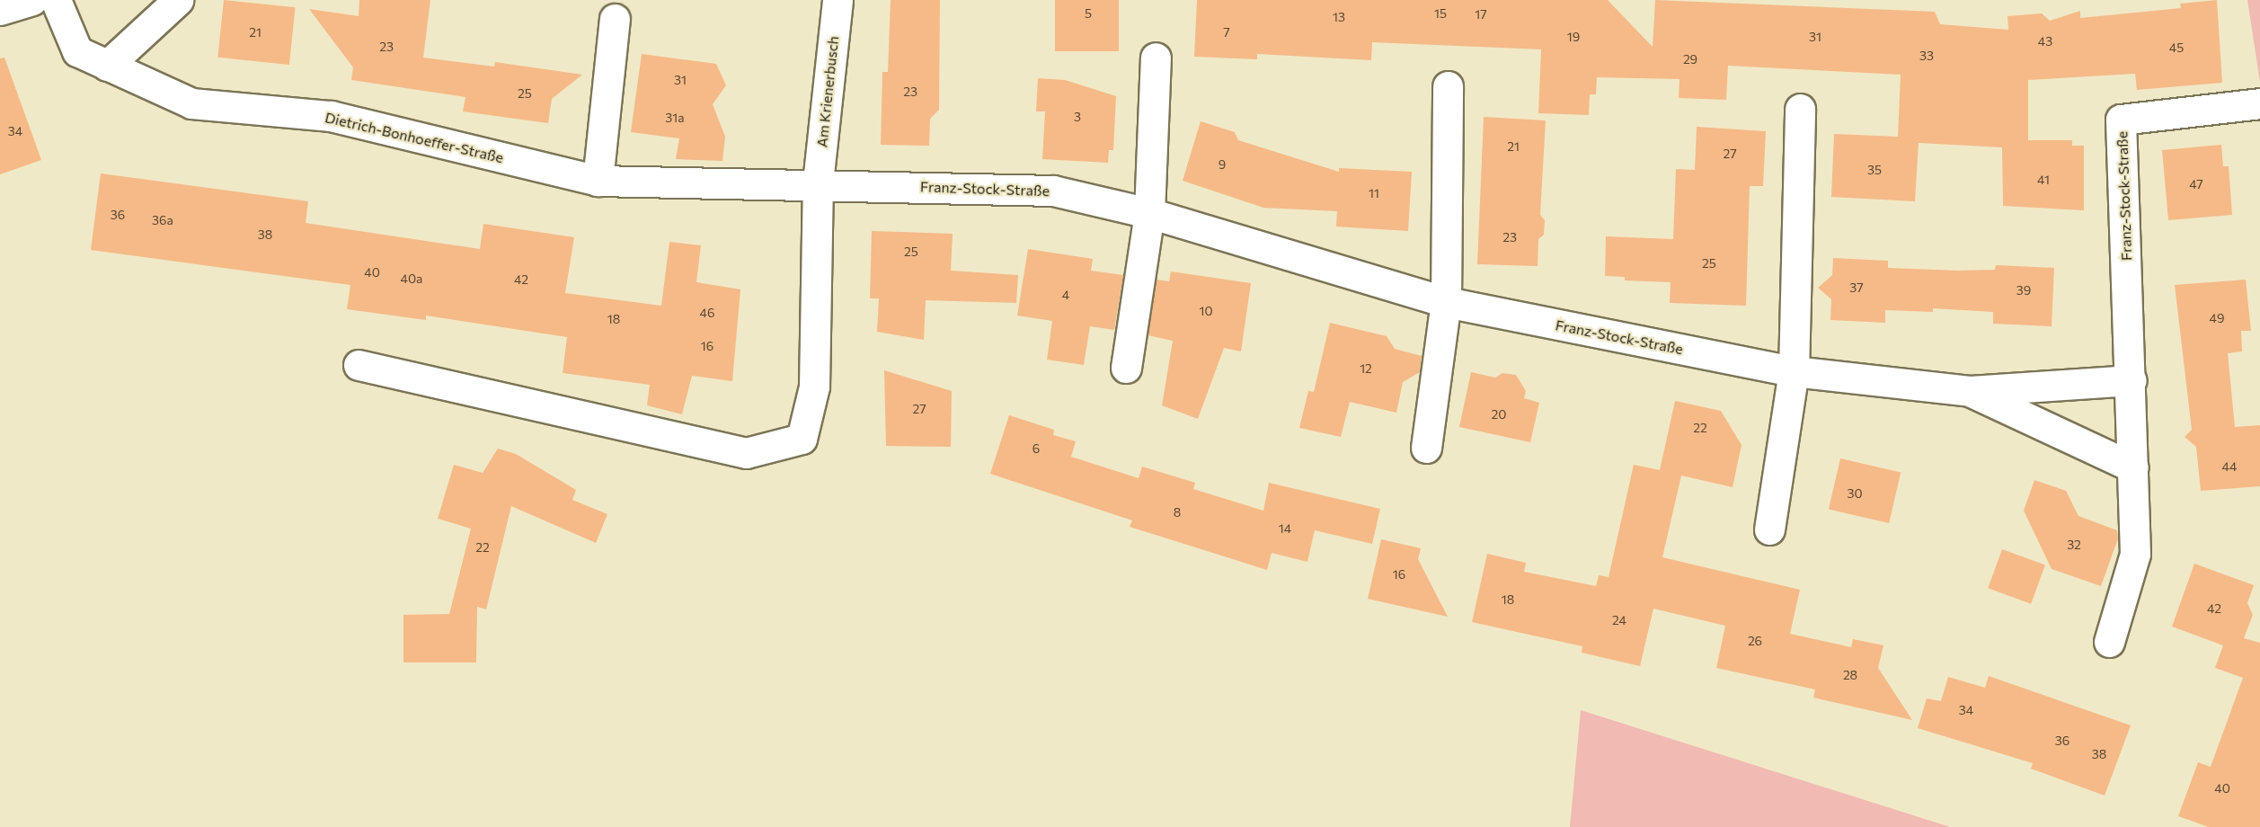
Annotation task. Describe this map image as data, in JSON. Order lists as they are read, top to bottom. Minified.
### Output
{"streets":{"street":["Am Krienerbusch","Dietrich-Bonhoeffer-Straße","Franz-Stock-Straße"]},"crossings":[["Am Krienerbusch","Dietrich-Bonhoeffer-Straße"],["Am Krienerbusch","Franz-Stock-Straße"],["Dietrich-Bonhoeffer-Straße","Franz-Stock-Straße"]],"house_numbers":["5","15","17","13","21","7","19","31","43","23","45","33","29","31","23","25","3","31a","34","21","27","9","35","41","47","11","36","36a","38","23","25","25","40","40a","42","37","39","4","10","46","49","18","16","12","27","20","22","6","44","30","8","14","32","22","16","18","42","24","26","28","34","36","38","40"]}
